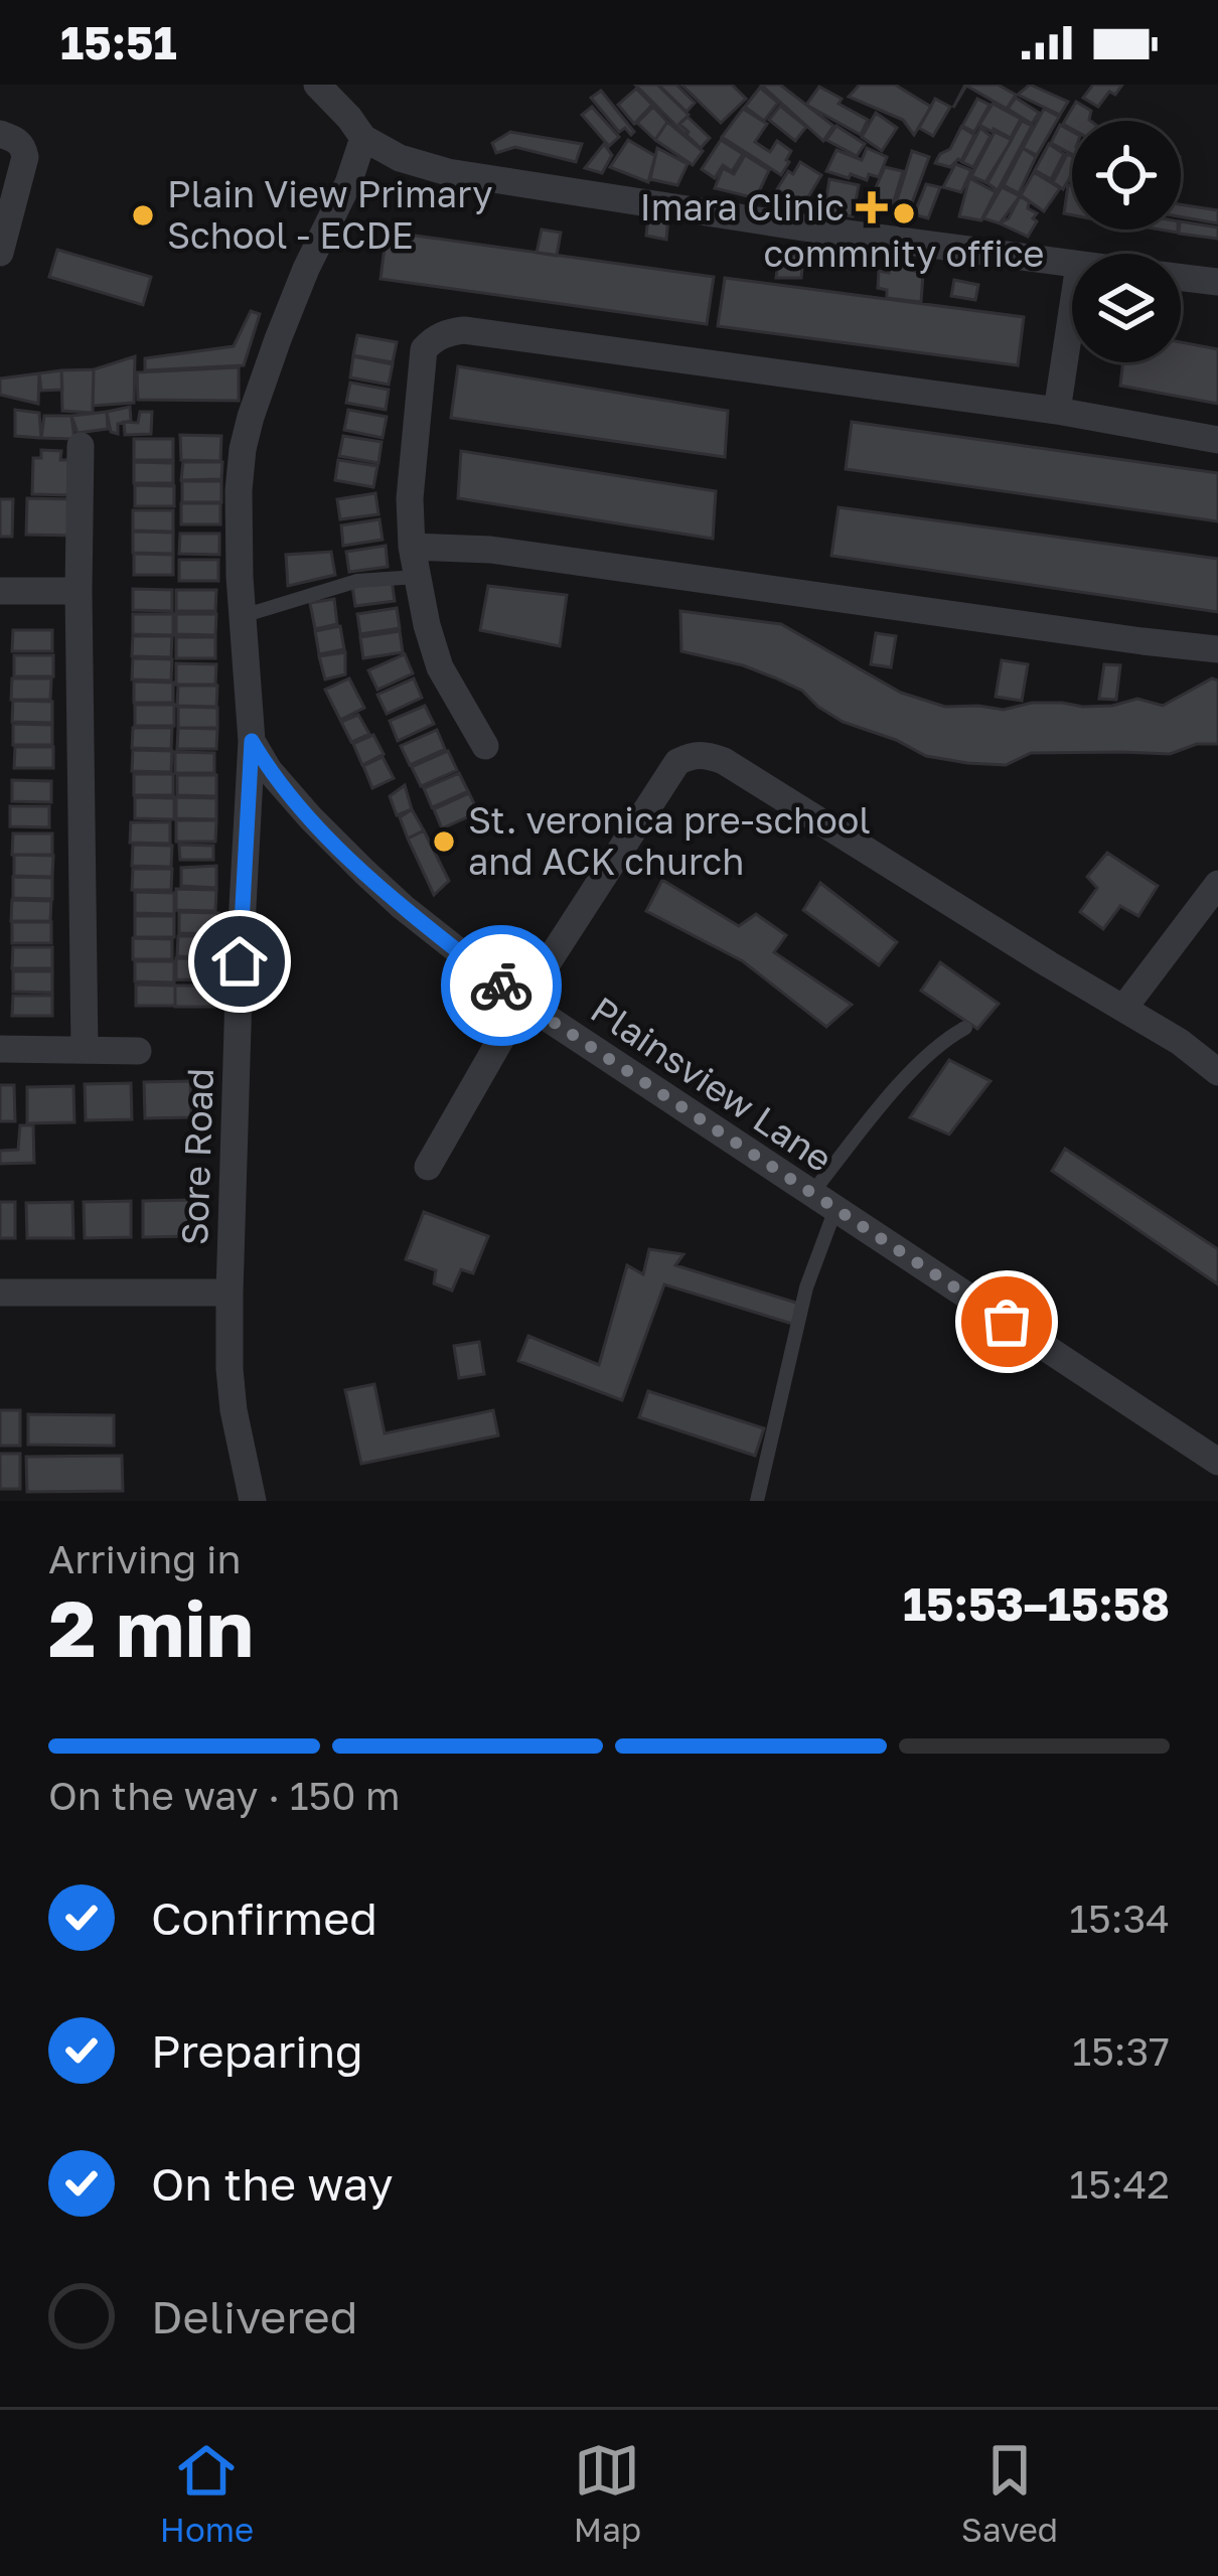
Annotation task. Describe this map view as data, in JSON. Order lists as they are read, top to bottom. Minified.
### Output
{"streets":{"street":["Plainsview Lane","Sore Road"]},"crossings":[["Plainsview Lane","Sore Road"]],"places":{"health":["Imara Clinic"],"other":["commnity office","Plain View Primary School - ECDE","St. veronica pre-school and ACK church"]},"page":{"status":"15:51","heading":["2 min","Arriving in","15:53–15:58"],"bar":"On the way · 150 m","list":[["Confirmed","15:34"],["Preparing","15:37"],["On the way","15:42"],"Delivered"],"tabs":["Home","Map","Saved"]}}
